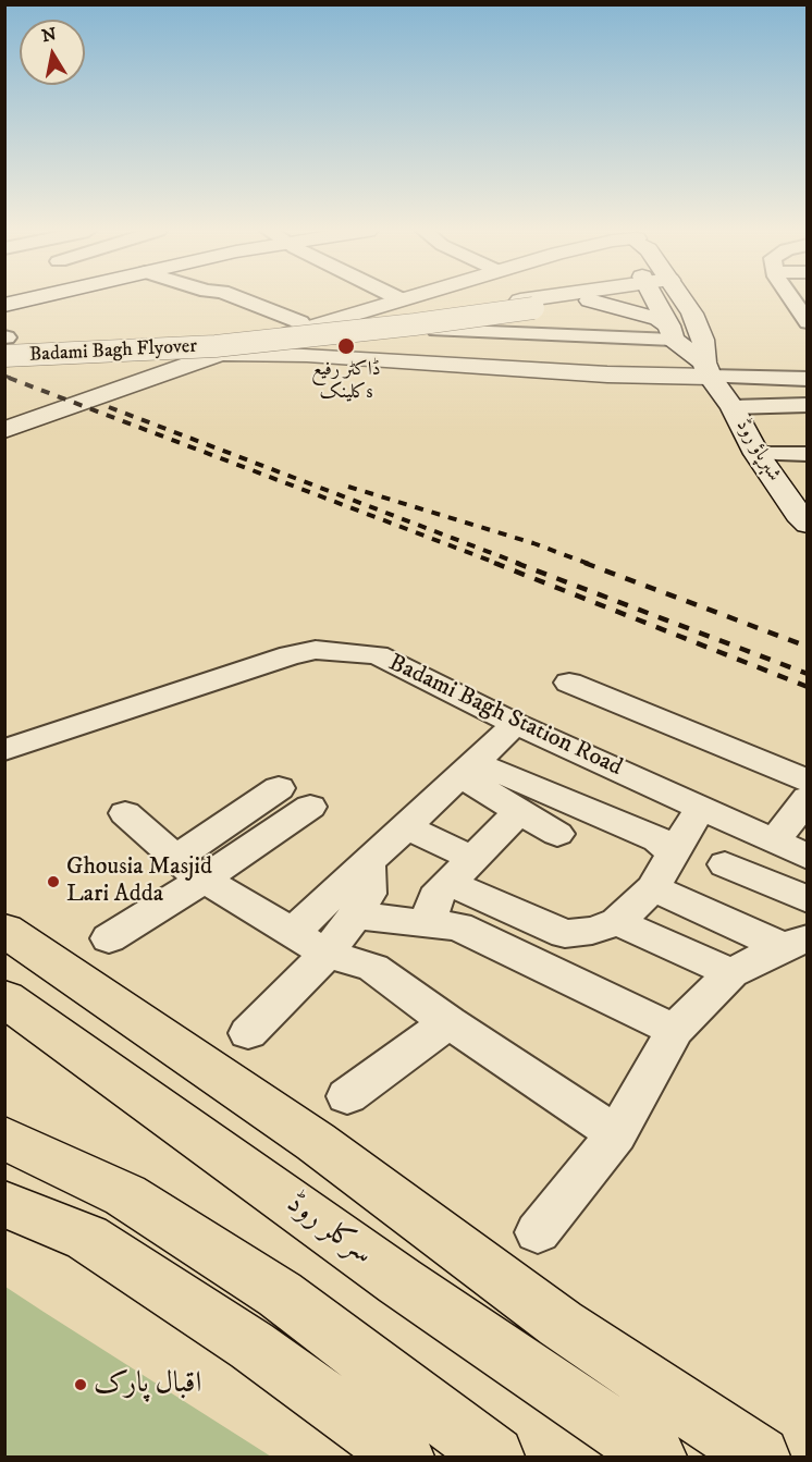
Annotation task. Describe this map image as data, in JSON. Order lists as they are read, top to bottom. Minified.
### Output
{"streets":{"main road":["سرکلر روڈ"],"street":["Badami Bagh Flyover","شېرپاؤ روڈ","Badami Bagh Station Road"]},"places":["ڈاکٹر رفیع کلینکs","Ghousia Masjid Lari Adda","اقبال پارک"],"north":"top"}
